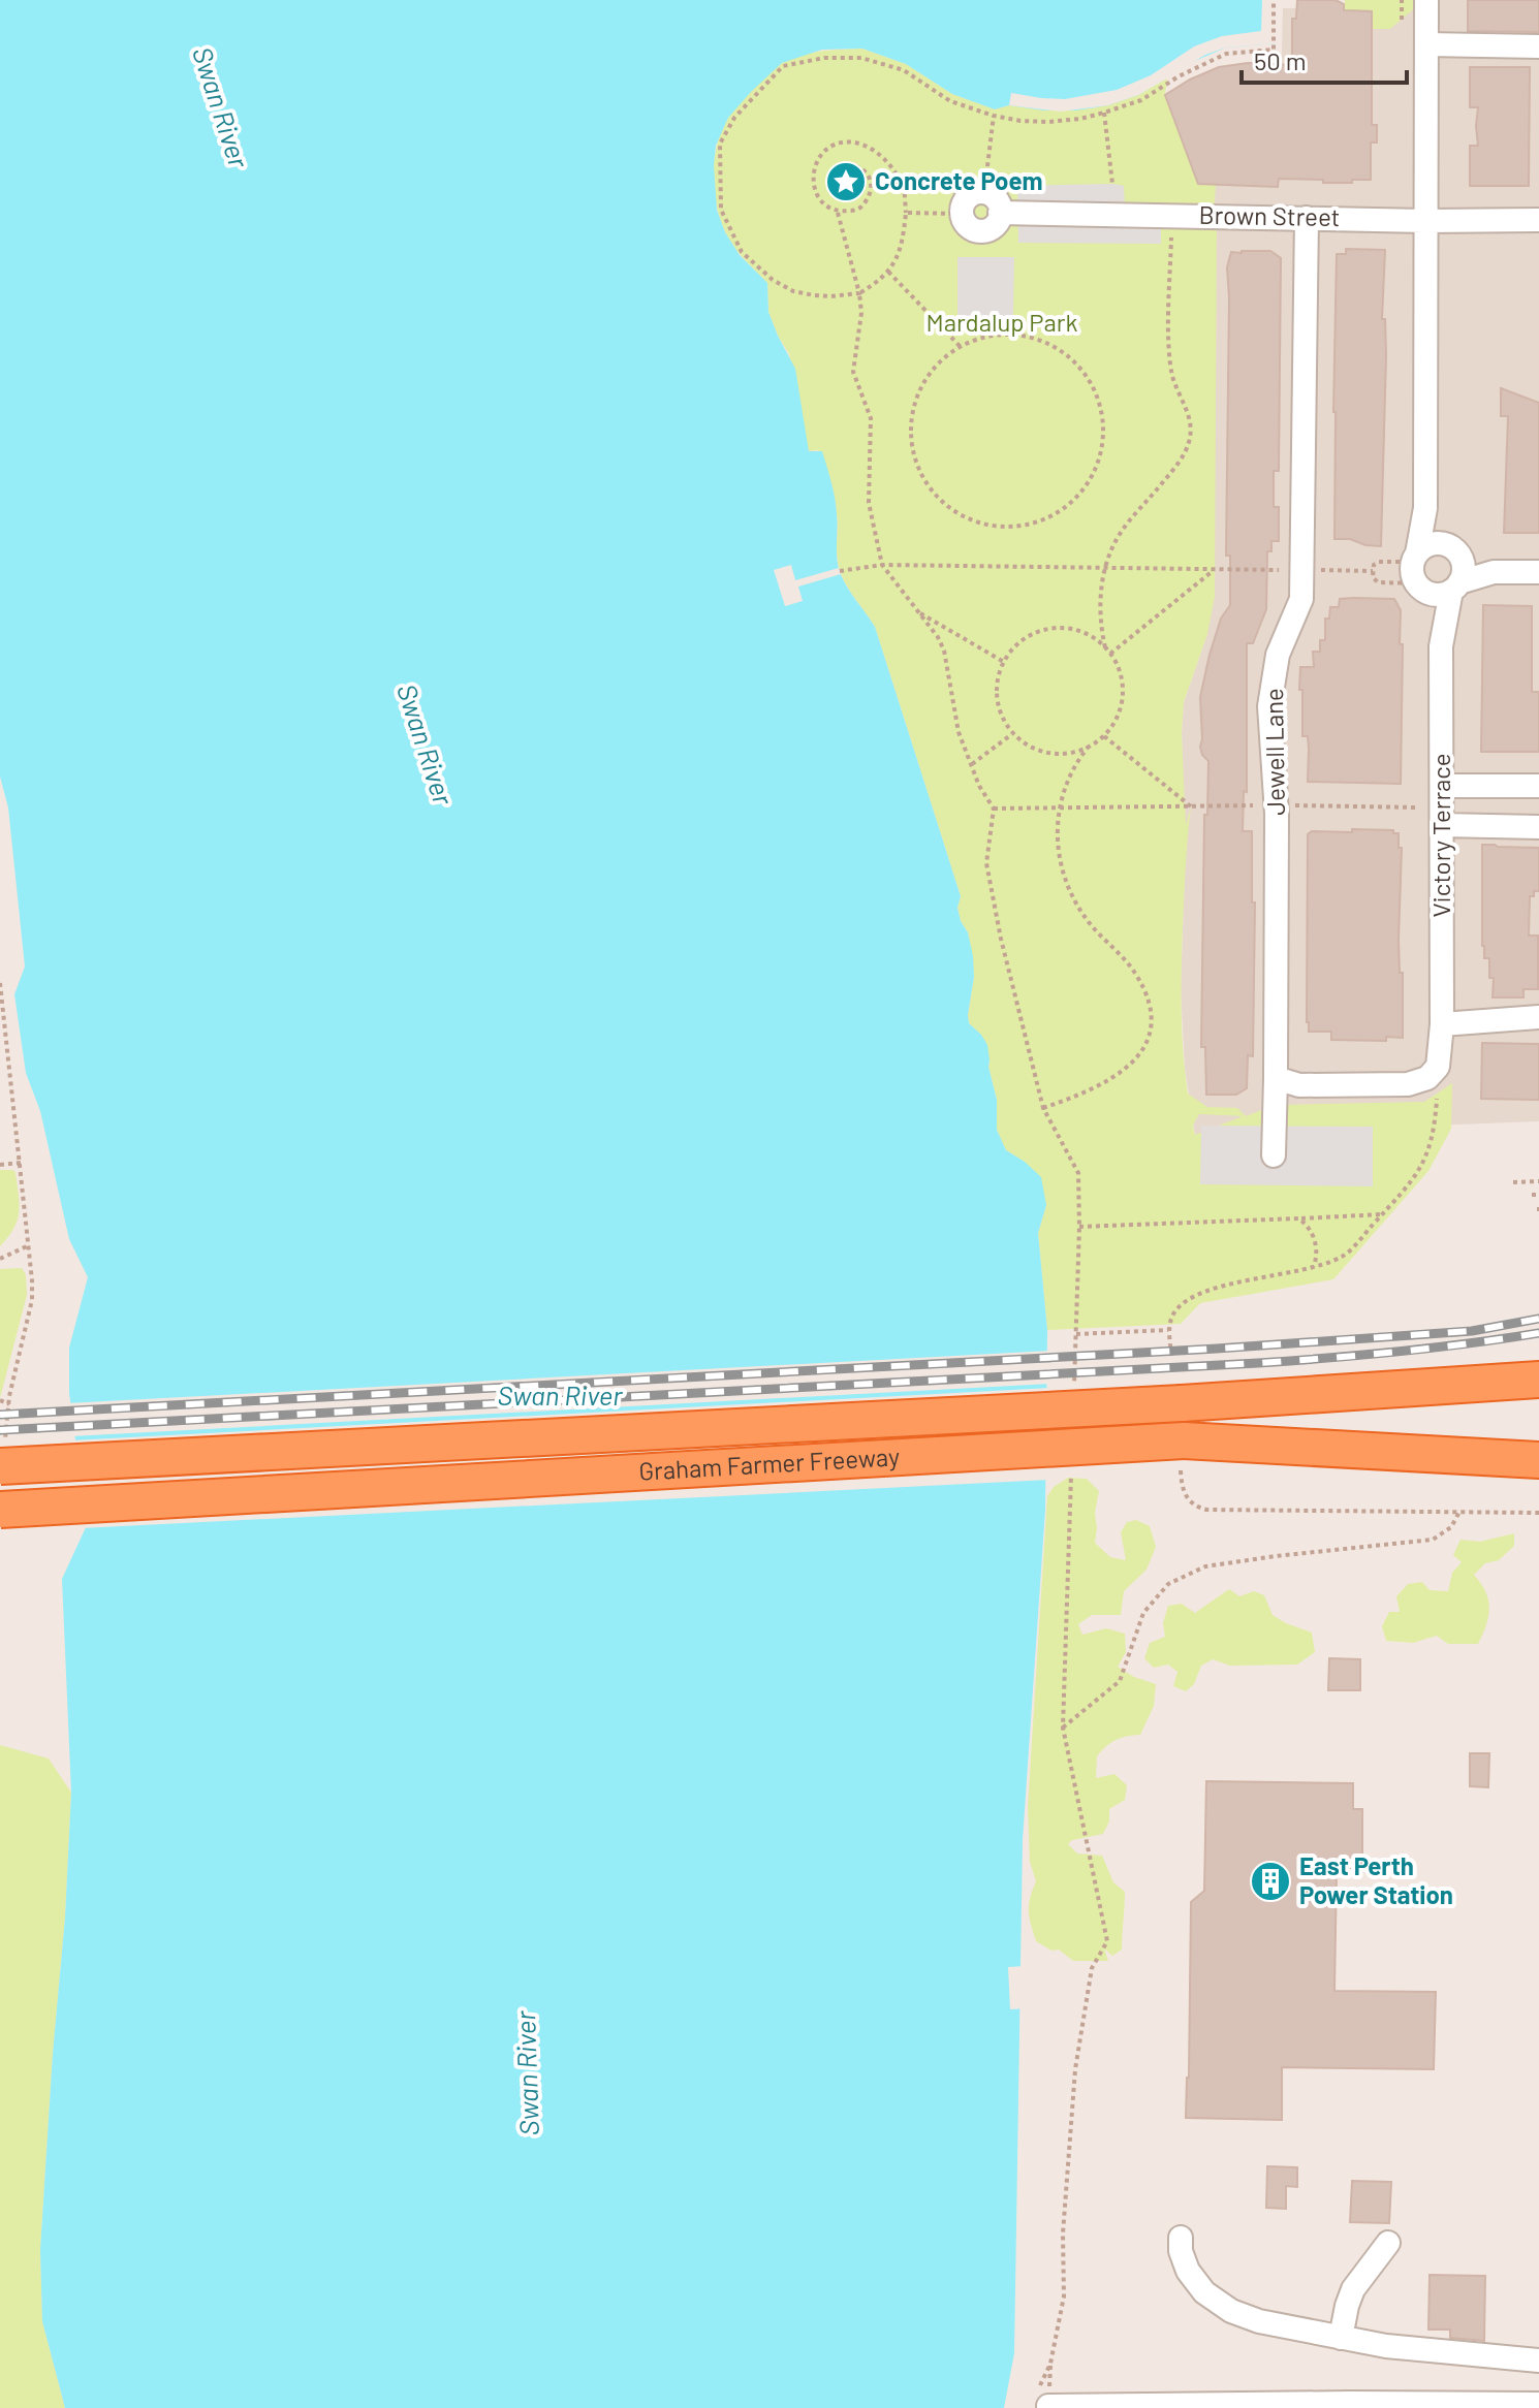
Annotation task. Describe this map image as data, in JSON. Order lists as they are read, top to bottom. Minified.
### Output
{"streets":{"highway":["Graham Farmer Freeway"],"street":["Brown Street","Jewell Lane","Victory Terrace"]},"crossings":[["Brown Street","Jewell Lane"]],"water":["Swan River"],"parks":["Mardalup Park"],"places":{"place":["Concrete Poem"],"building":["East Perth Power Station"]},"scale_bar":"50 m"}
